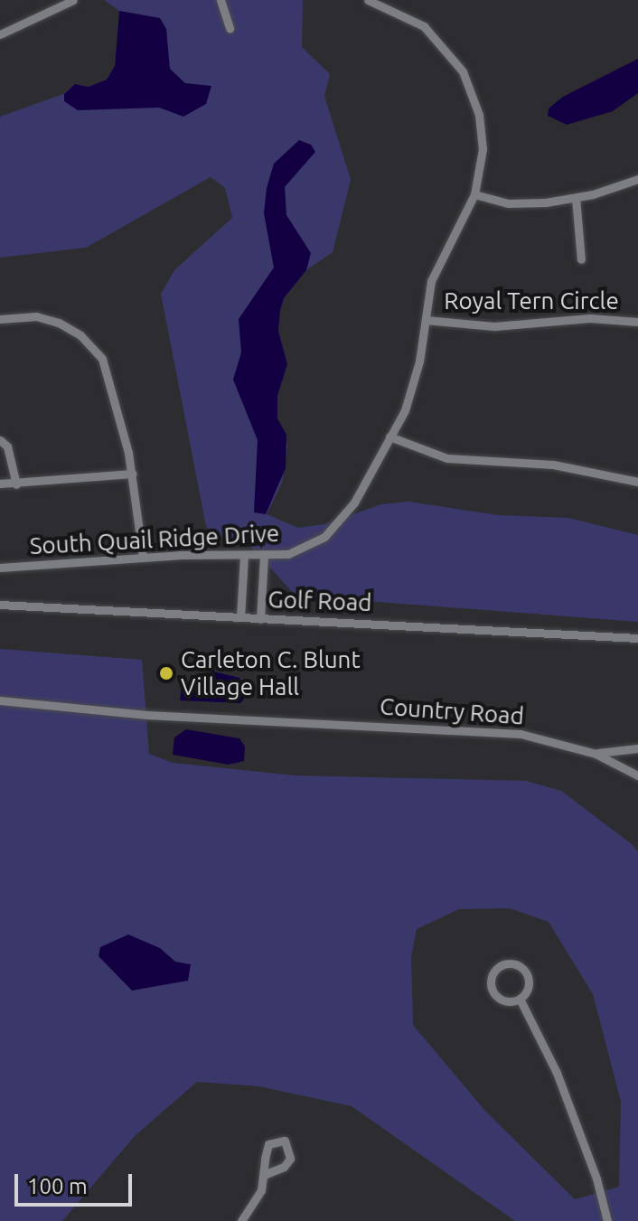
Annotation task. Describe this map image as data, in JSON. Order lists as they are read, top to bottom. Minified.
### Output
{"streets":{"street":["Royal Tern Circle","South Quail Ridge Drive","Golf Road","Country Road"]},"crossings":[["Royal Tern Circle","South Quail Ridge Drive"]],"places":["Carleton C. Blunt Village Hall"],"scale_bar":"100 m"}
